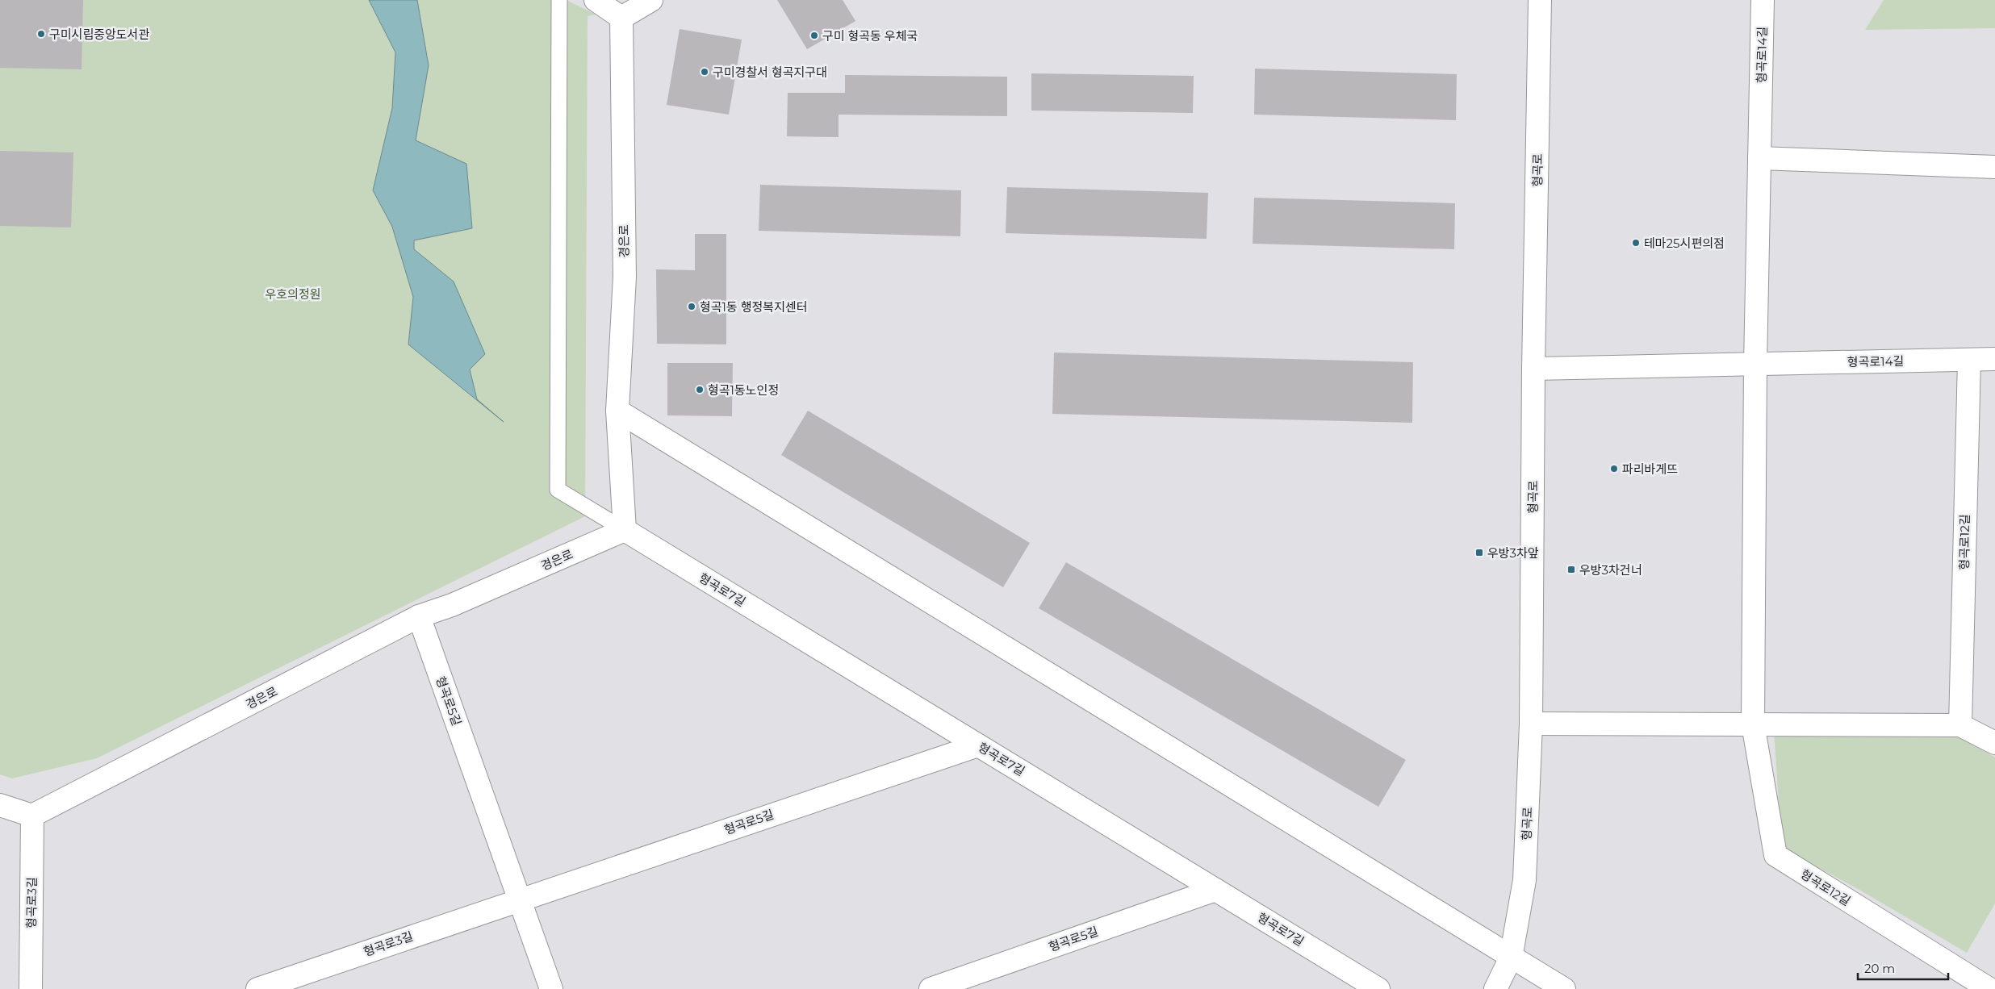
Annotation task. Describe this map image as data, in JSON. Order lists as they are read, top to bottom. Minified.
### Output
{"streets":{"street":["형곡로14길","형곡로","경은로","형곡로12길","형곡로7길","형곡로5길","형곡로3길"]},"crossings":[["형곡로14길","형곡로"],["형곡로14길","형곡로12길"],["경은로","형곡로7길"],["경은로","형곡로5길"],["경은로","형곡로3길"],["형곡로7길","형곡로5길"],["형곡로5길","형곡로3길"]],"parks":["우호의정원"],"places":{"other":["구미시립중앙도서관","구미 형곡동 우체국","구미경찰서 형곡지구대","테마25시편의점","형곡1동 행정복지센터","형곡1동노인정","파리바게뜨"],"transit":["우방3차앞","우방3차건너"]},"scale_bar":"20 m"}
